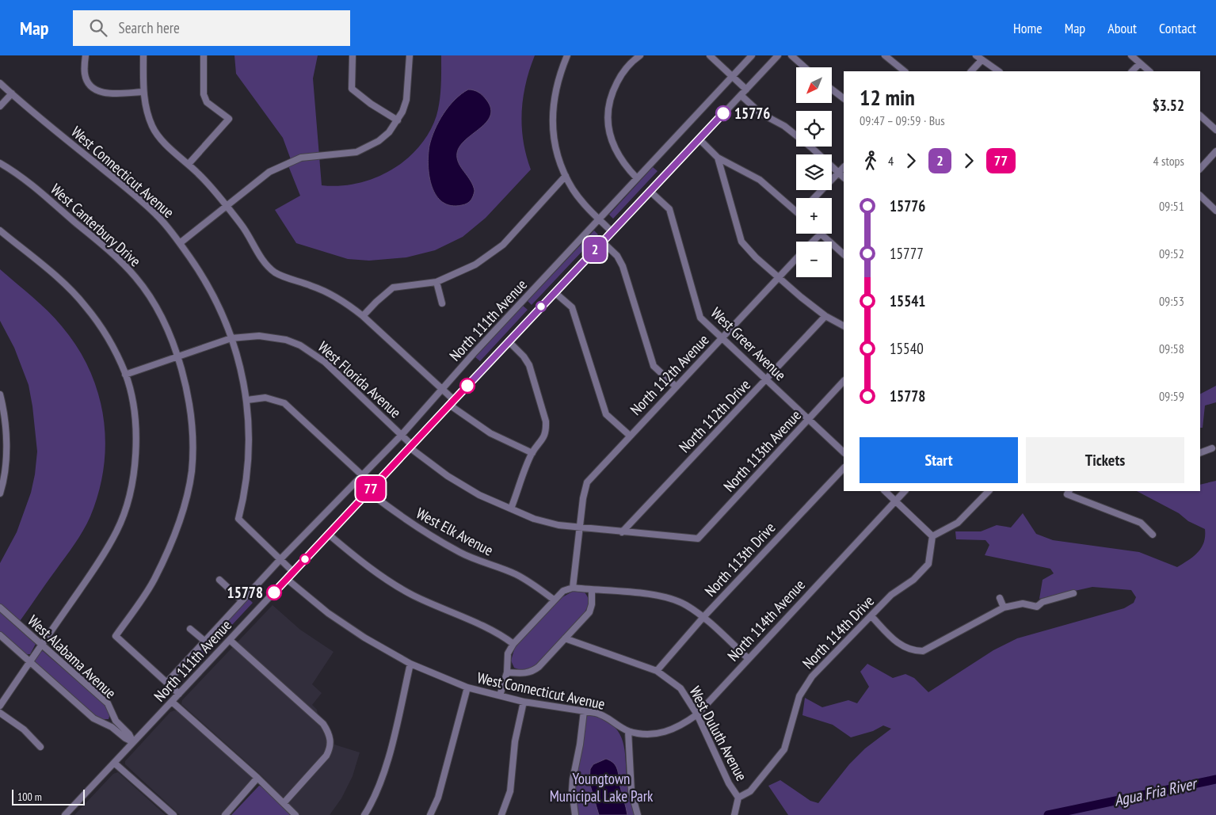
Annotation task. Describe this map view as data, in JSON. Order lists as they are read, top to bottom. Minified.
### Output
{"streets":{"street":["West Connecticut Avenue","West Canterbury Drive","North 111th Avenue","West Greer Avenue","North 112th Avenue","West Florida Avenue","North 112th Drive","North 113th Avenue","West Elk Avenue","North 113th Drive","North 114th Avenue","North 114th Drive","West Alabama Avenue","West Duluth Avenue"]},"crossings":[["West Connecticut Avenue","North 111th Avenue"],["West Connecticut Avenue","West Florida Avenue"],["West Connecticut Avenue","North 114th Avenue"],["West Canterbury Drive","North 111th Avenue"],["West Canterbury Drive","West Florida Avenue"],["North 111th Avenue","West Greer Avenue"],["North 111th Avenue","West Florida Avenue"],["North 111th Avenue","West Elk Avenue"],["North 111th Avenue","West Alabama Avenue"],["West Greer Avenue","North 112th Avenue"],["West Greer Avenue","North 112th Drive"],["West Greer Avenue","North 113th Avenue"],["North 112th Avenue","West Florida Avenue"],["West Florida Avenue","North 112th Drive"],["West Florida Avenue","North 113th Avenue"],["North 113th Drive","West Duluth Avenue"],["North 114th Avenue","West Duluth Avenue"],["North 114th Drive","West Duluth Avenue"]],"water":["Agua Fria River"],"parks":["Youngtown Municipal Lake Park"],"places":["15776","15778"],"lines":["bus line 2","bus line 77"],"scale_bar":"100 m","north":"bottom left","page":{"header":"Map","search":"Search here","nav":["Home","Map","About","Contact"],"on_map":["2","77"],"map_buttons":["+","−"],"heading":["12 min","09:47 – 09:59 · Bus","$3.52"],"legs":["4","2","77","4 stops"],"list":[{"name":"15776","value":"09:51"},{"name":"15777","value":"09:52"},{"name":"15541","value":"09:53"},{"name":"15540","value":"09:58"},{"name":"15778","value":"09:59"}],"buttons":["Start","Tickets"],"scale":"100 m"}}
